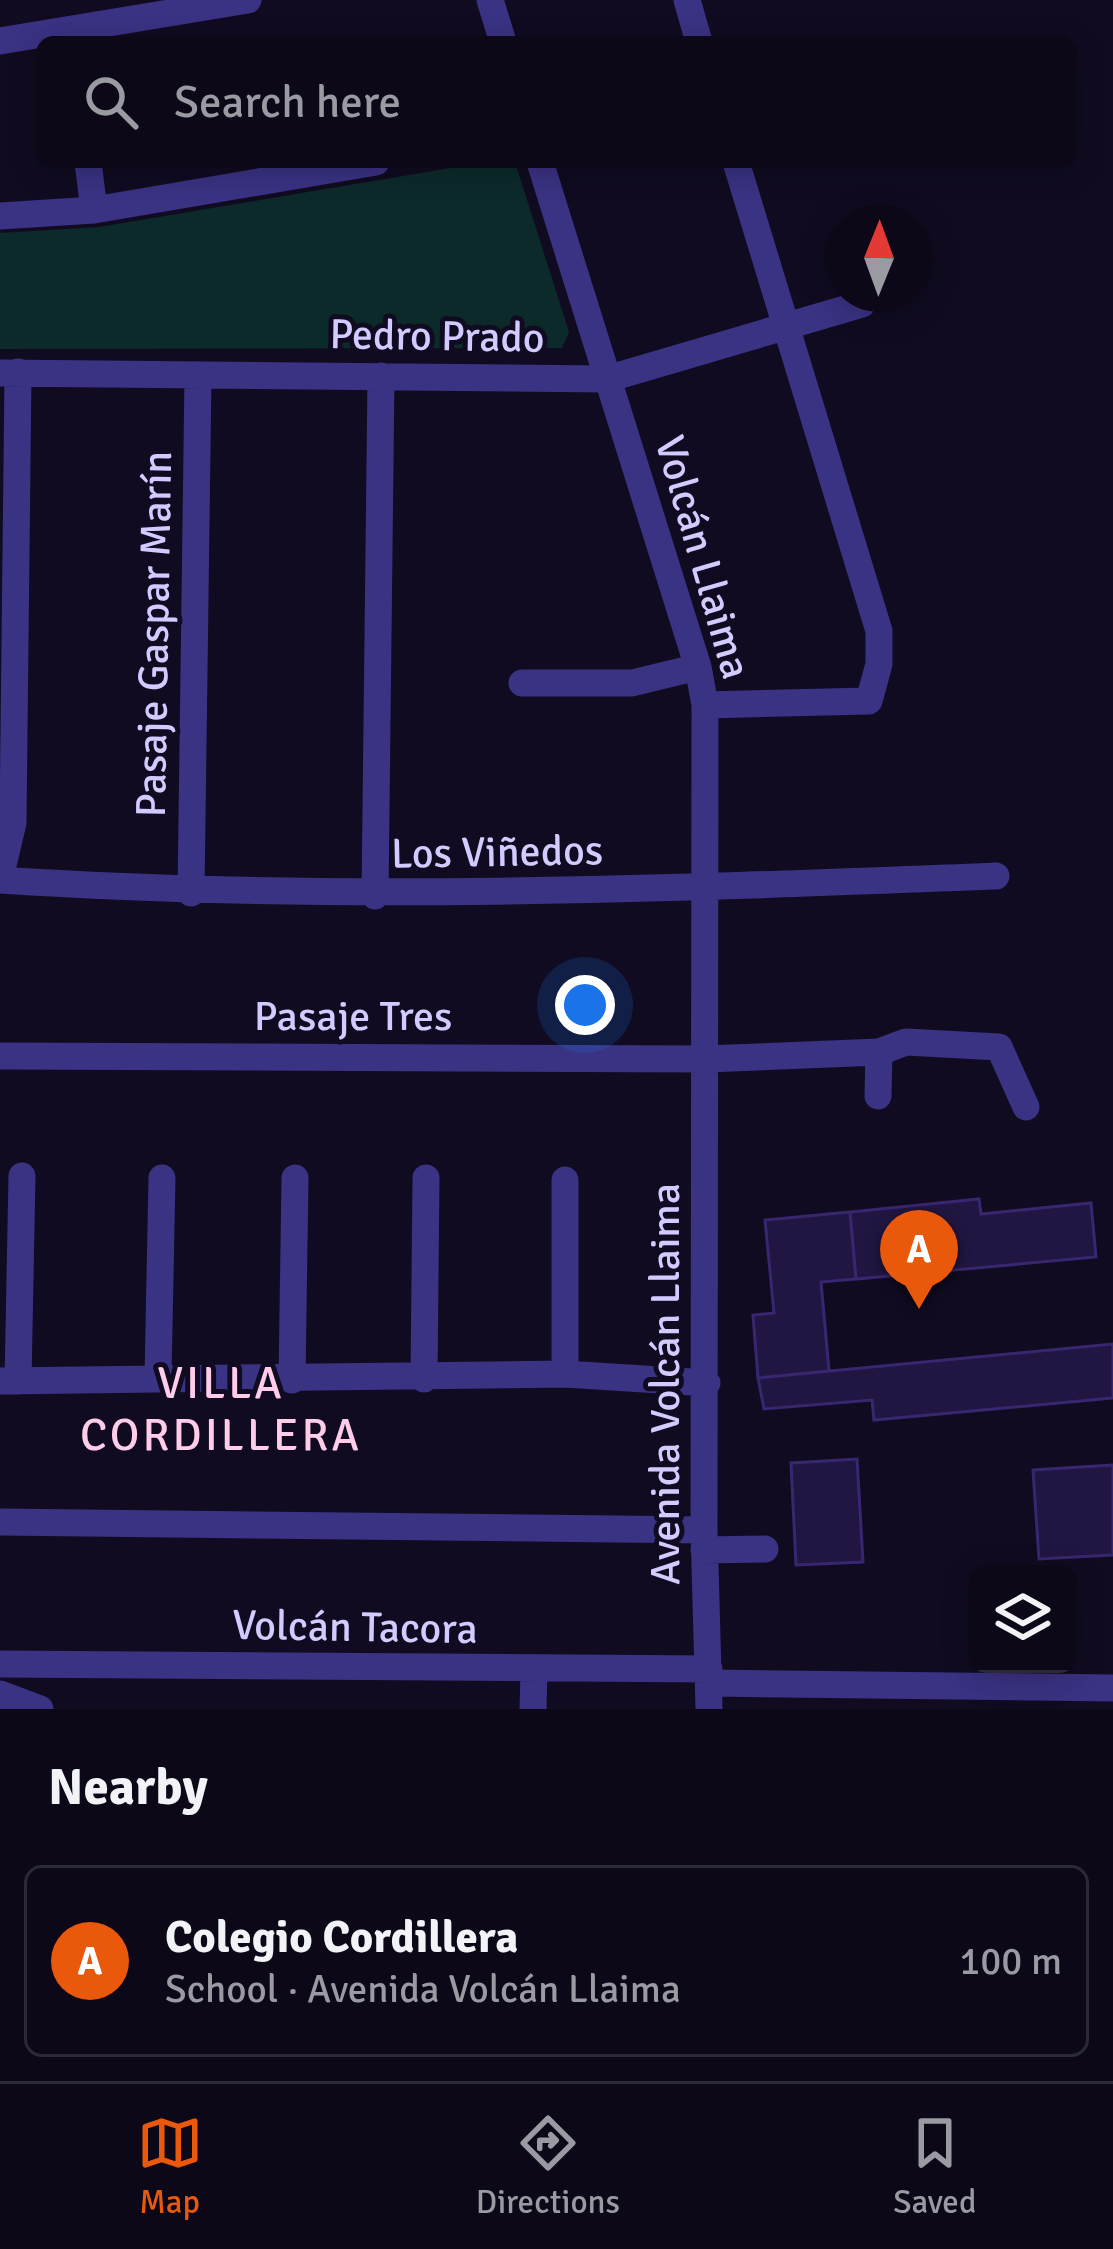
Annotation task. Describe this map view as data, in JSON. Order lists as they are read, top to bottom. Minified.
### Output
{"streets":{"street":["Pedro Prado","Volcán Llaima","Pasaje Gaspar Marín","Los Viñedos","Pasaje Tres","Avenida Volcán Llaima","Volcán Tacora"]},"crossings":[["Pedro Prado","Volcán Llaima"],["Pedro Prado","Pasaje Gaspar Marín"],["Volcán Llaima","Los Viñedos"],["Volcán Llaima","Pasaje Tres"],["Volcán Llaima","Avenida Volcán Llaima"],["Pasaje Gaspar Marín","Los Viñedos"],["Pasaje Tres","Avenida Volcán Llaima"],["Avenida Volcán Llaima","Volcán Tacora"]],"districts":["VILLA CORDILLERA"],"north":"top","page":{"search":"Search here","pins":"A","heading":"Nearby","list":[{"mark":"A","name":"Colegio Cordillera","note":"School · Avenida Volcán Llaima","value":"100 m"}],"nav":["Map","Directions","Saved"]}}
